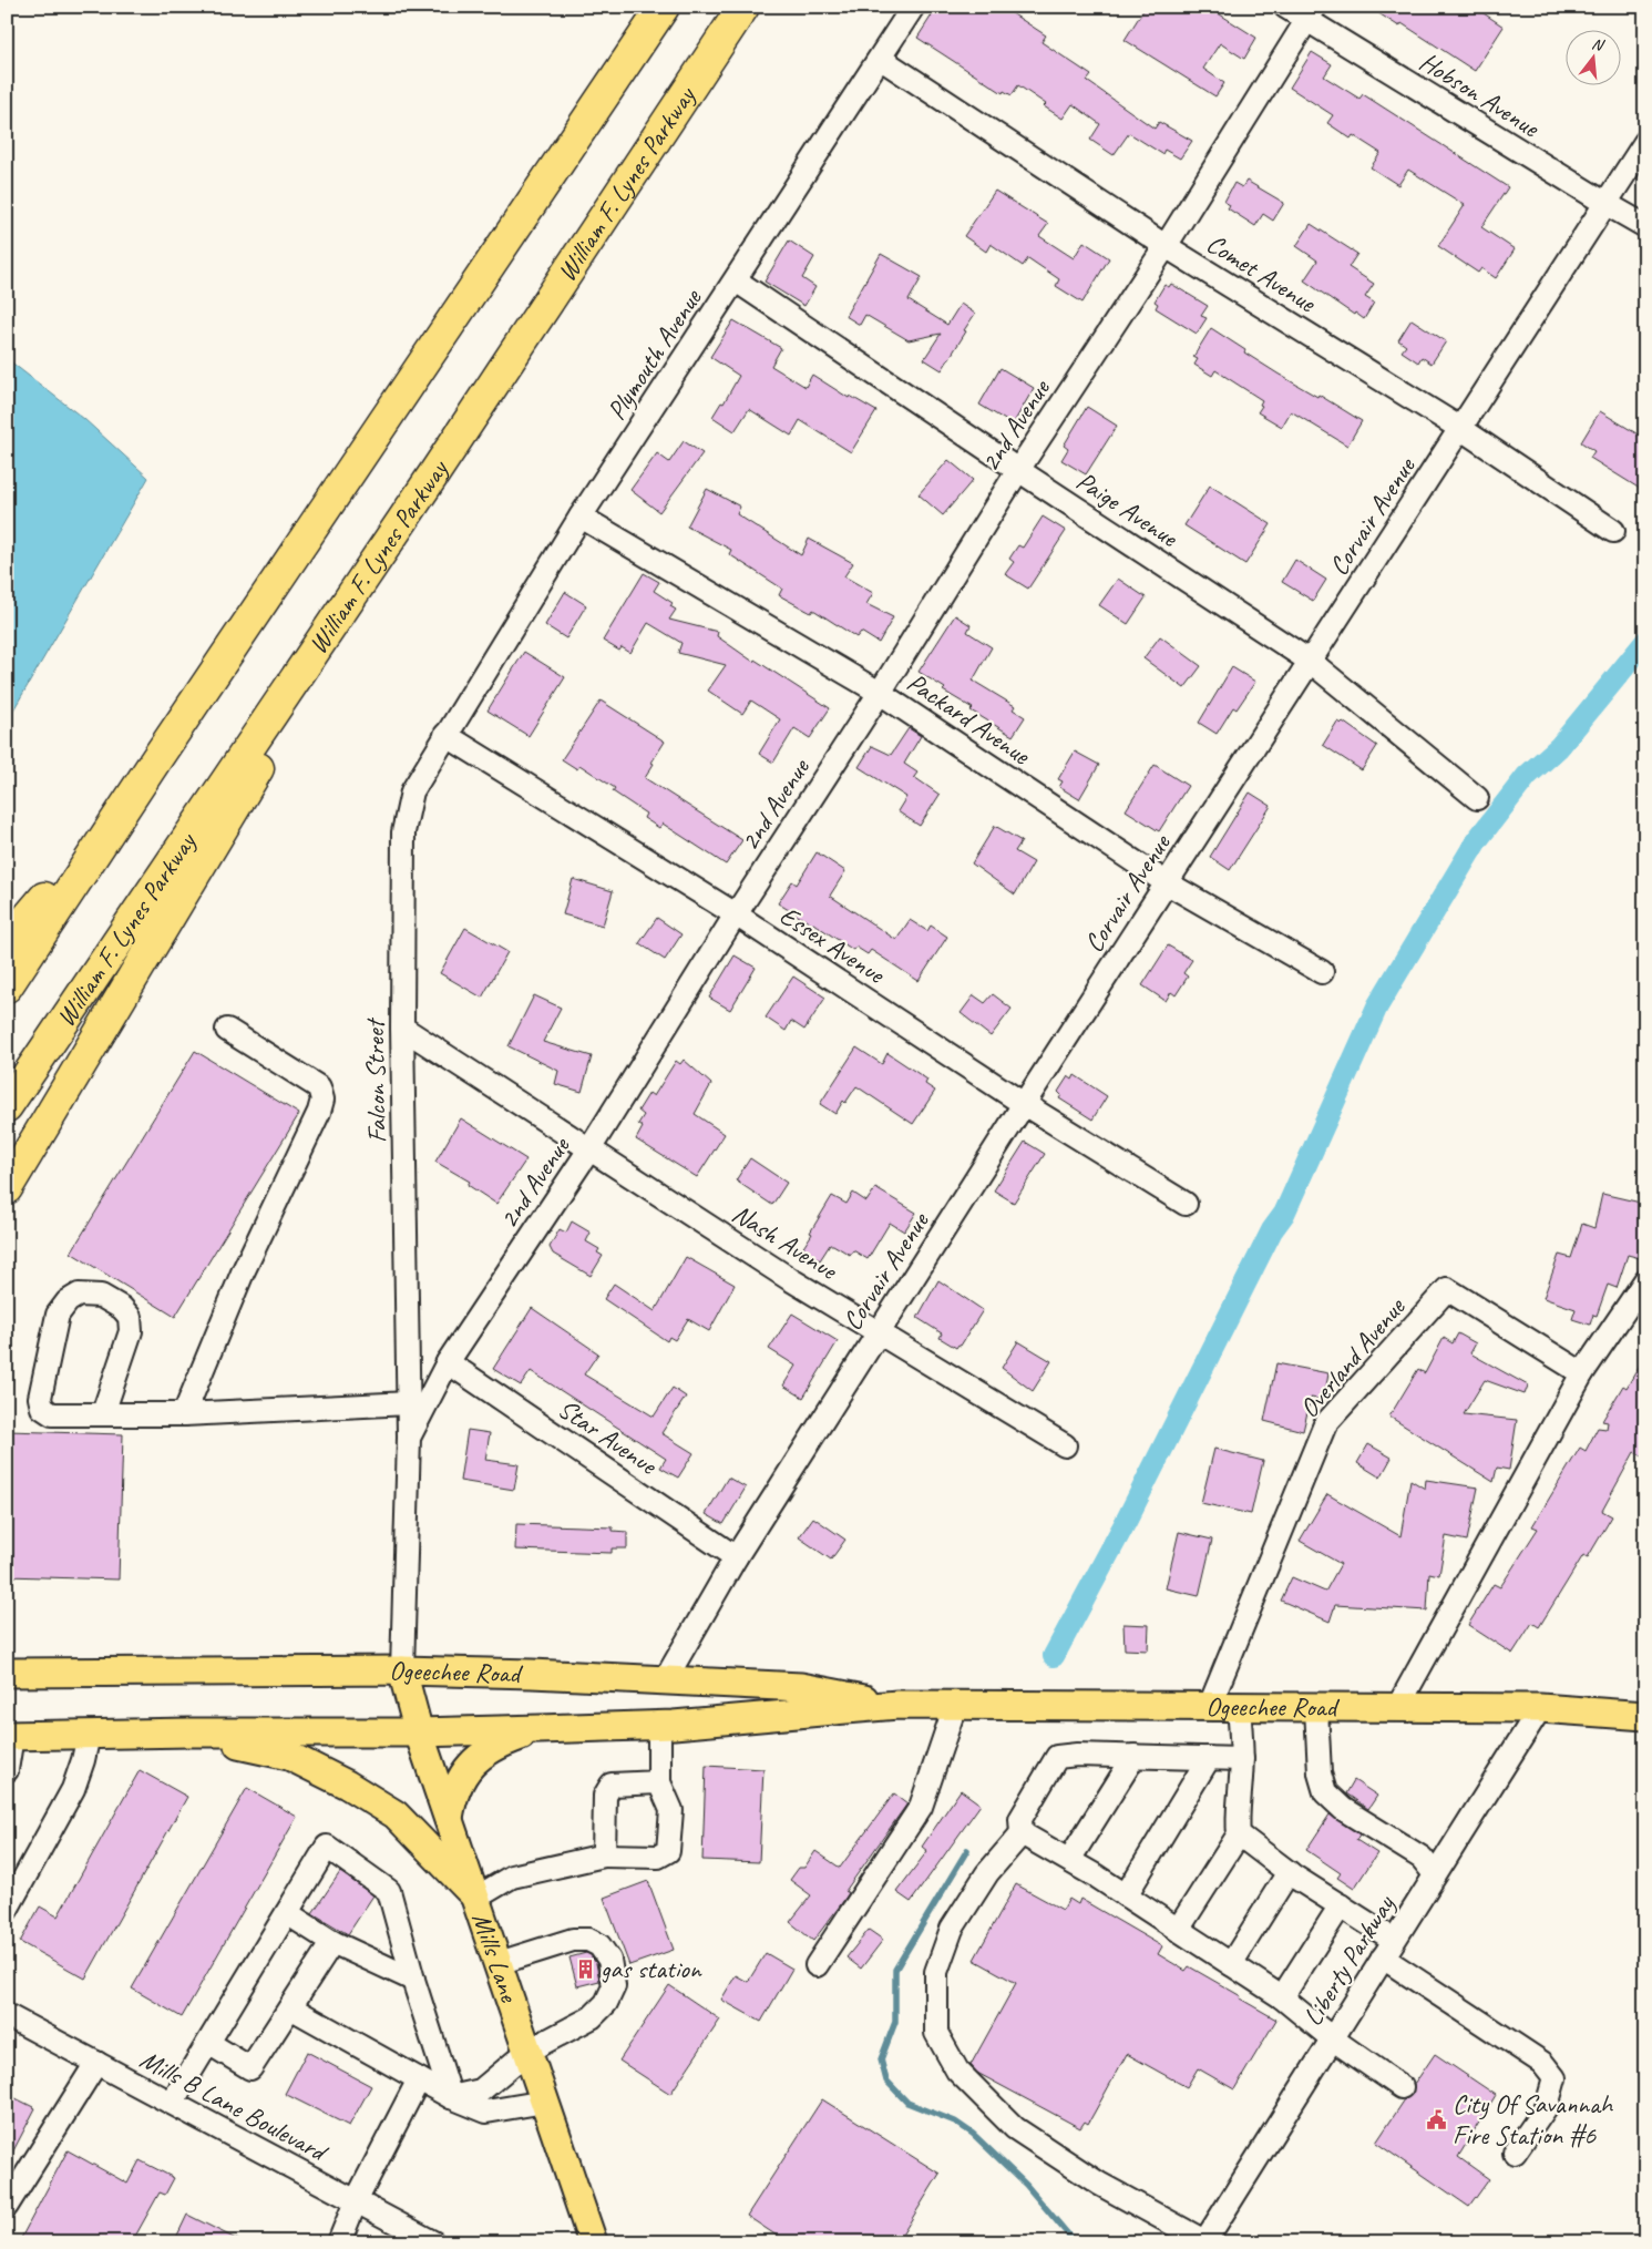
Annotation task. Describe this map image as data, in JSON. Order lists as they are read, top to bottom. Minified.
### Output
{"streets":{"highway":["William F. Lynes Parkway"],"main road":["Ogeechee Road","Mills Lane"],"street":["Hobson Avenue","Comet Avenue","Plymouth Avenue","2nd Avenue","Paige Avenue","Corvair Avenue","Packard Avenue","Essex Avenue","Falcon Street","Nash Avenue","Overland Avenue","Star Avenue","Liberty Parkway","Mills B Lane Boulevard"]},"crossings":[["Hobson Avenue","2nd Avenue"],["Hobson Avenue","Corvair Avenue"],["Comet Avenue","Plymouth Avenue"],["Comet Avenue","2nd Avenue"],["Comet Avenue","Corvair Avenue"],["Plymouth Avenue","Paige Avenue"],["Plymouth Avenue","Packard Avenue"],["Plymouth Avenue","Essex Avenue"],["Plymouth Avenue","Falcon Street"],["2nd Avenue","Paige Avenue"],["2nd Avenue","Packard Avenue"],["2nd Avenue","Essex Avenue"],["2nd Avenue","Falcon Street"],["2nd Avenue","Nash Avenue"],["2nd Avenue","Star Avenue"],["2nd Avenue","Ogeechee Road"],["2nd Avenue","Mills Lane"],["Paige Avenue","Corvair Avenue"],["Corvair Avenue","Packard Avenue"],["Corvair Avenue","Essex Avenue"],["Corvair Avenue","Nash Avenue"],["Corvair Avenue","Star Avenue"],["Corvair Avenue","Ogeechee Road"],["Essex Avenue","Falcon Street"],["Falcon Street","Nash Avenue"],["Overland Avenue","Ogeechee Road"],["Ogeechee Road","Mills Lane"],["Ogeechee Road","Liberty Parkway"]],"places":{"building":["gas station"],"public building":["City Of Savannah Fire Station #6"]},"north":"top"}
